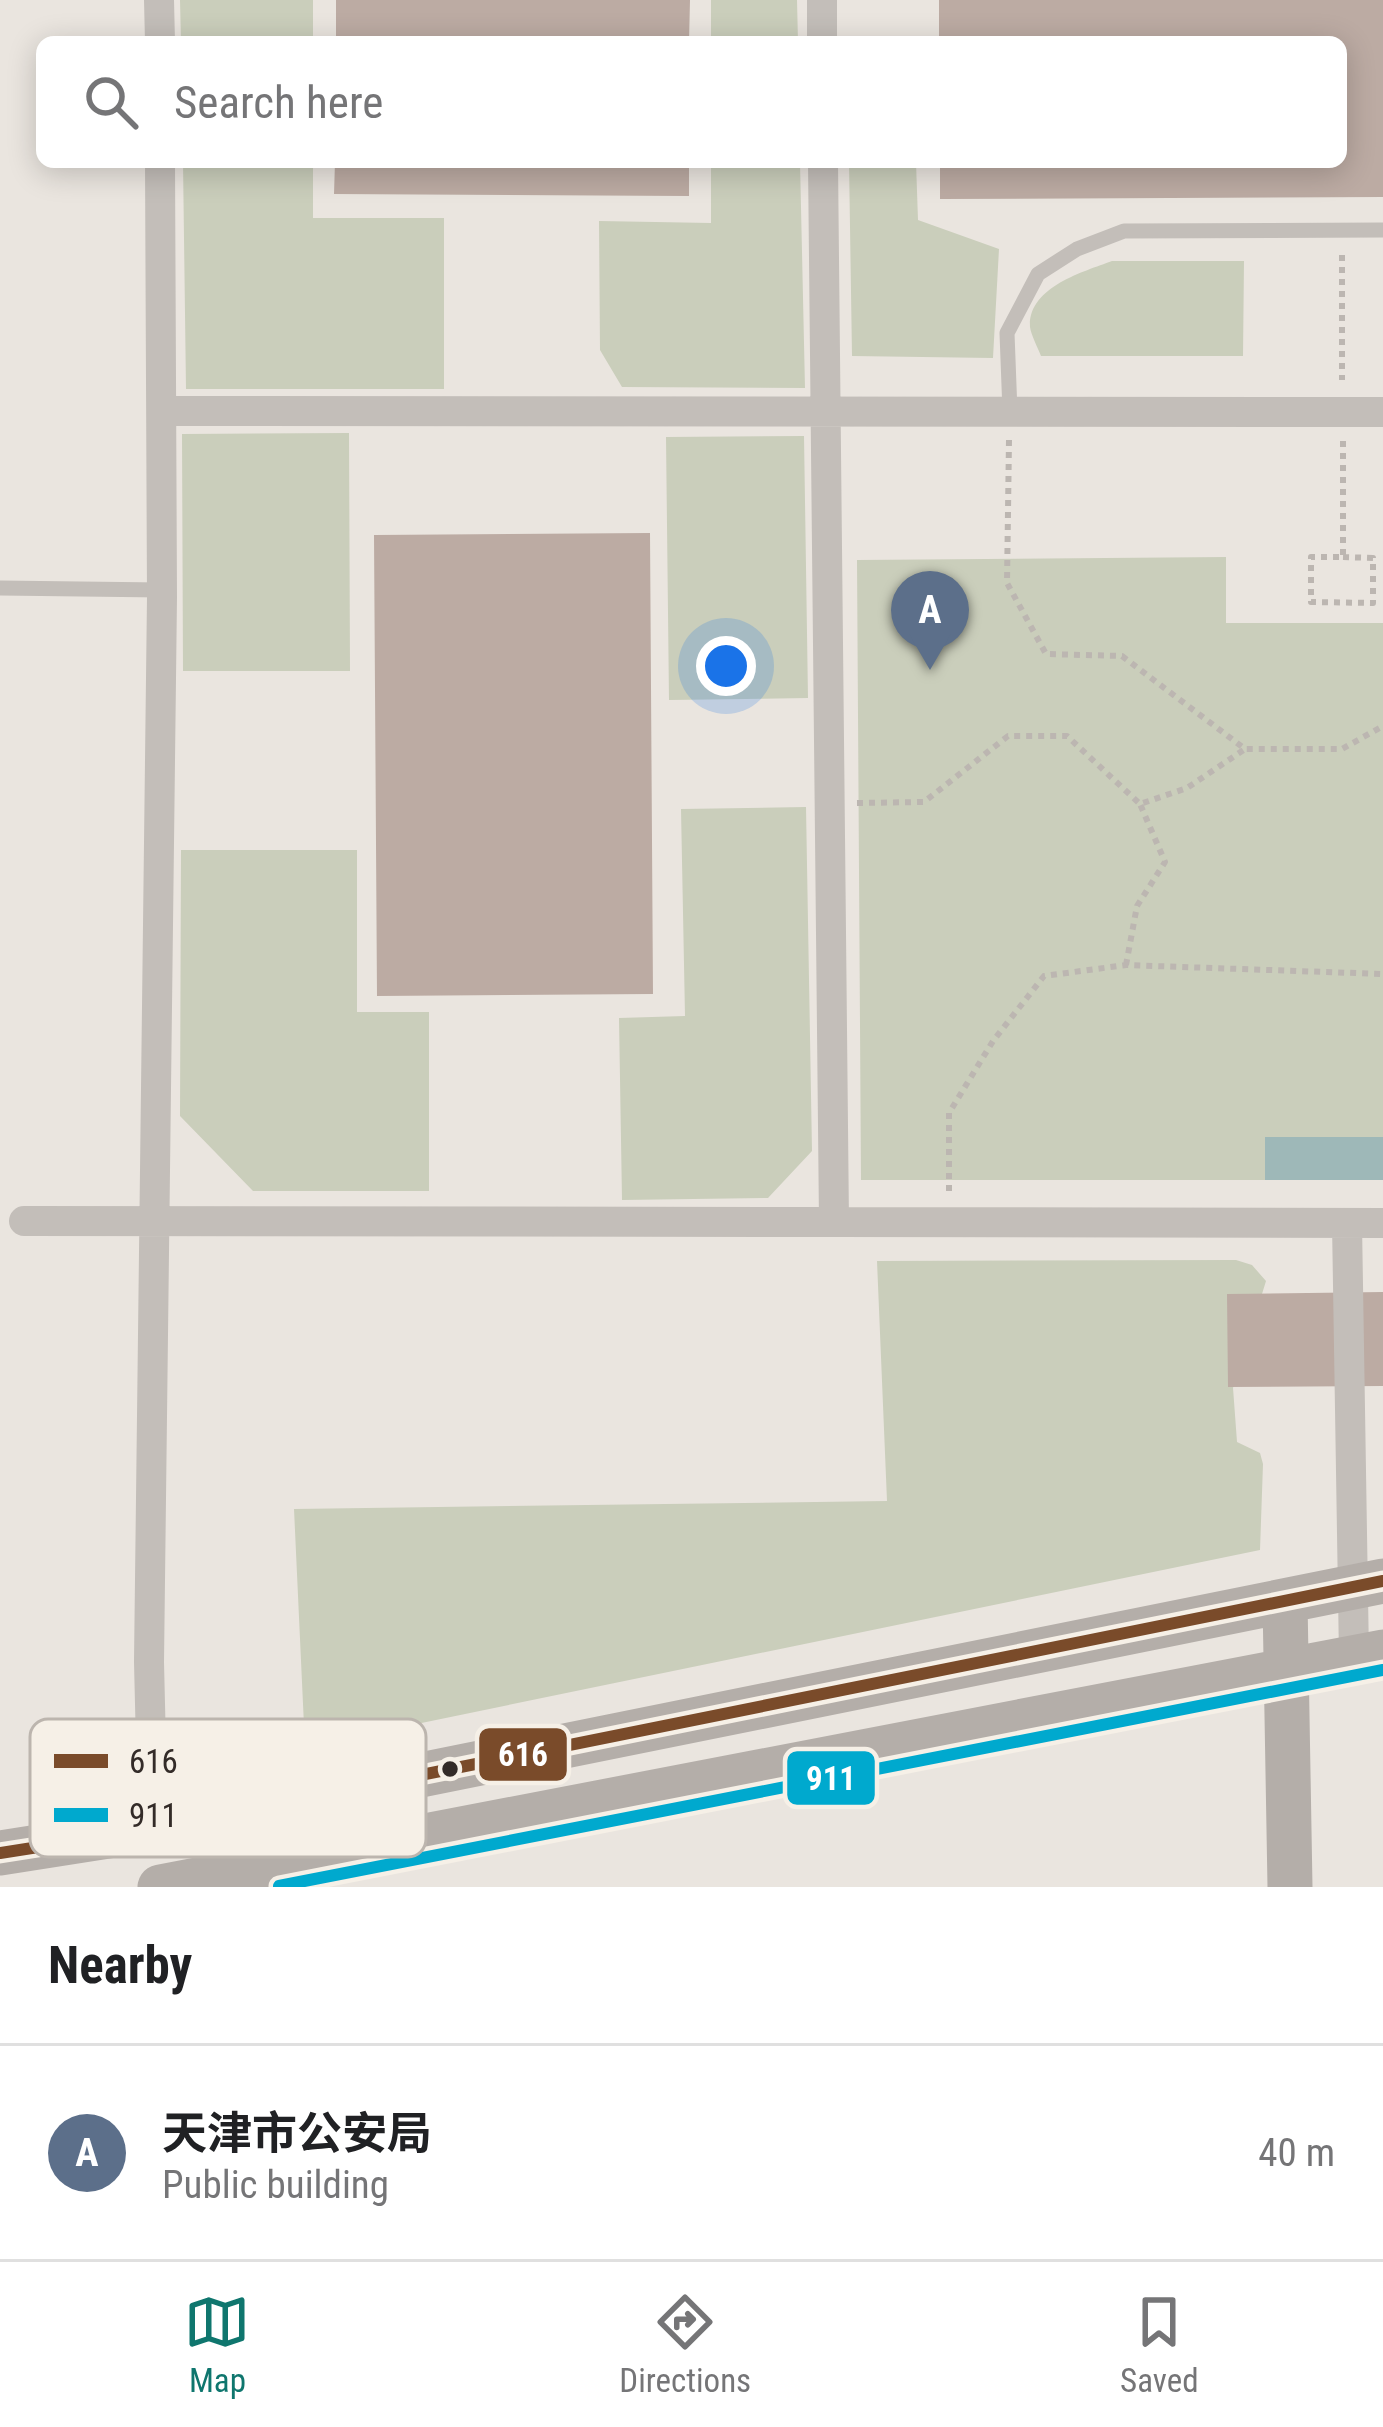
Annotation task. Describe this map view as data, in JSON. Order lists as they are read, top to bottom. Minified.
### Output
{"lines":["transit line 616","transit line 911"],"legend":["616","911"],"page":{"search":"Search here","pins":"A","heading":"Nearby","list":[{"mark":"A","name":"天津市公安局","note":"Public building","value":"40 m"}],"nav":["Map","Directions","Saved"]}}
